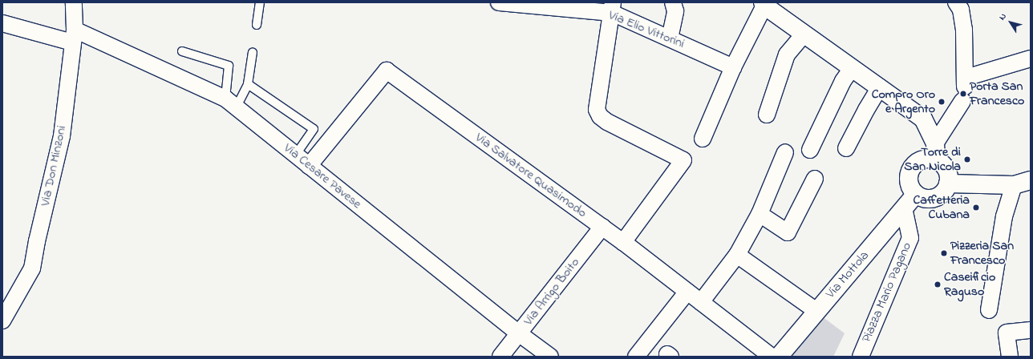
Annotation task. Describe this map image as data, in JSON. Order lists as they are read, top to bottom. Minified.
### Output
{"streets":{"street":["Via Elio Vittorini","Via Don Minzoni","Via Salvatore Quasimodo","Via Cesare Pavese","Via Mottola","Via Arrigo Boito","Piazza Mario Pagano"]},"crossings":[["Via Don Minzoni","Via Cesare Pavese"],["Via Salvatore Quasimodo","Via Cesare Pavese"],["Via Salvatore Quasimodo","Via Arrigo Boito"],["Via Cesare Pavese","Via Arrigo Boito"],["Via Mottola","Piazza Mario Pagano"]],"places":["Porta San Francesco","Compro Oro e Argento","Torre di San Nicola","Caffetteria Cubana","Pizzeria San Francesco","Caseificio Raguso"],"north":"top left"}
